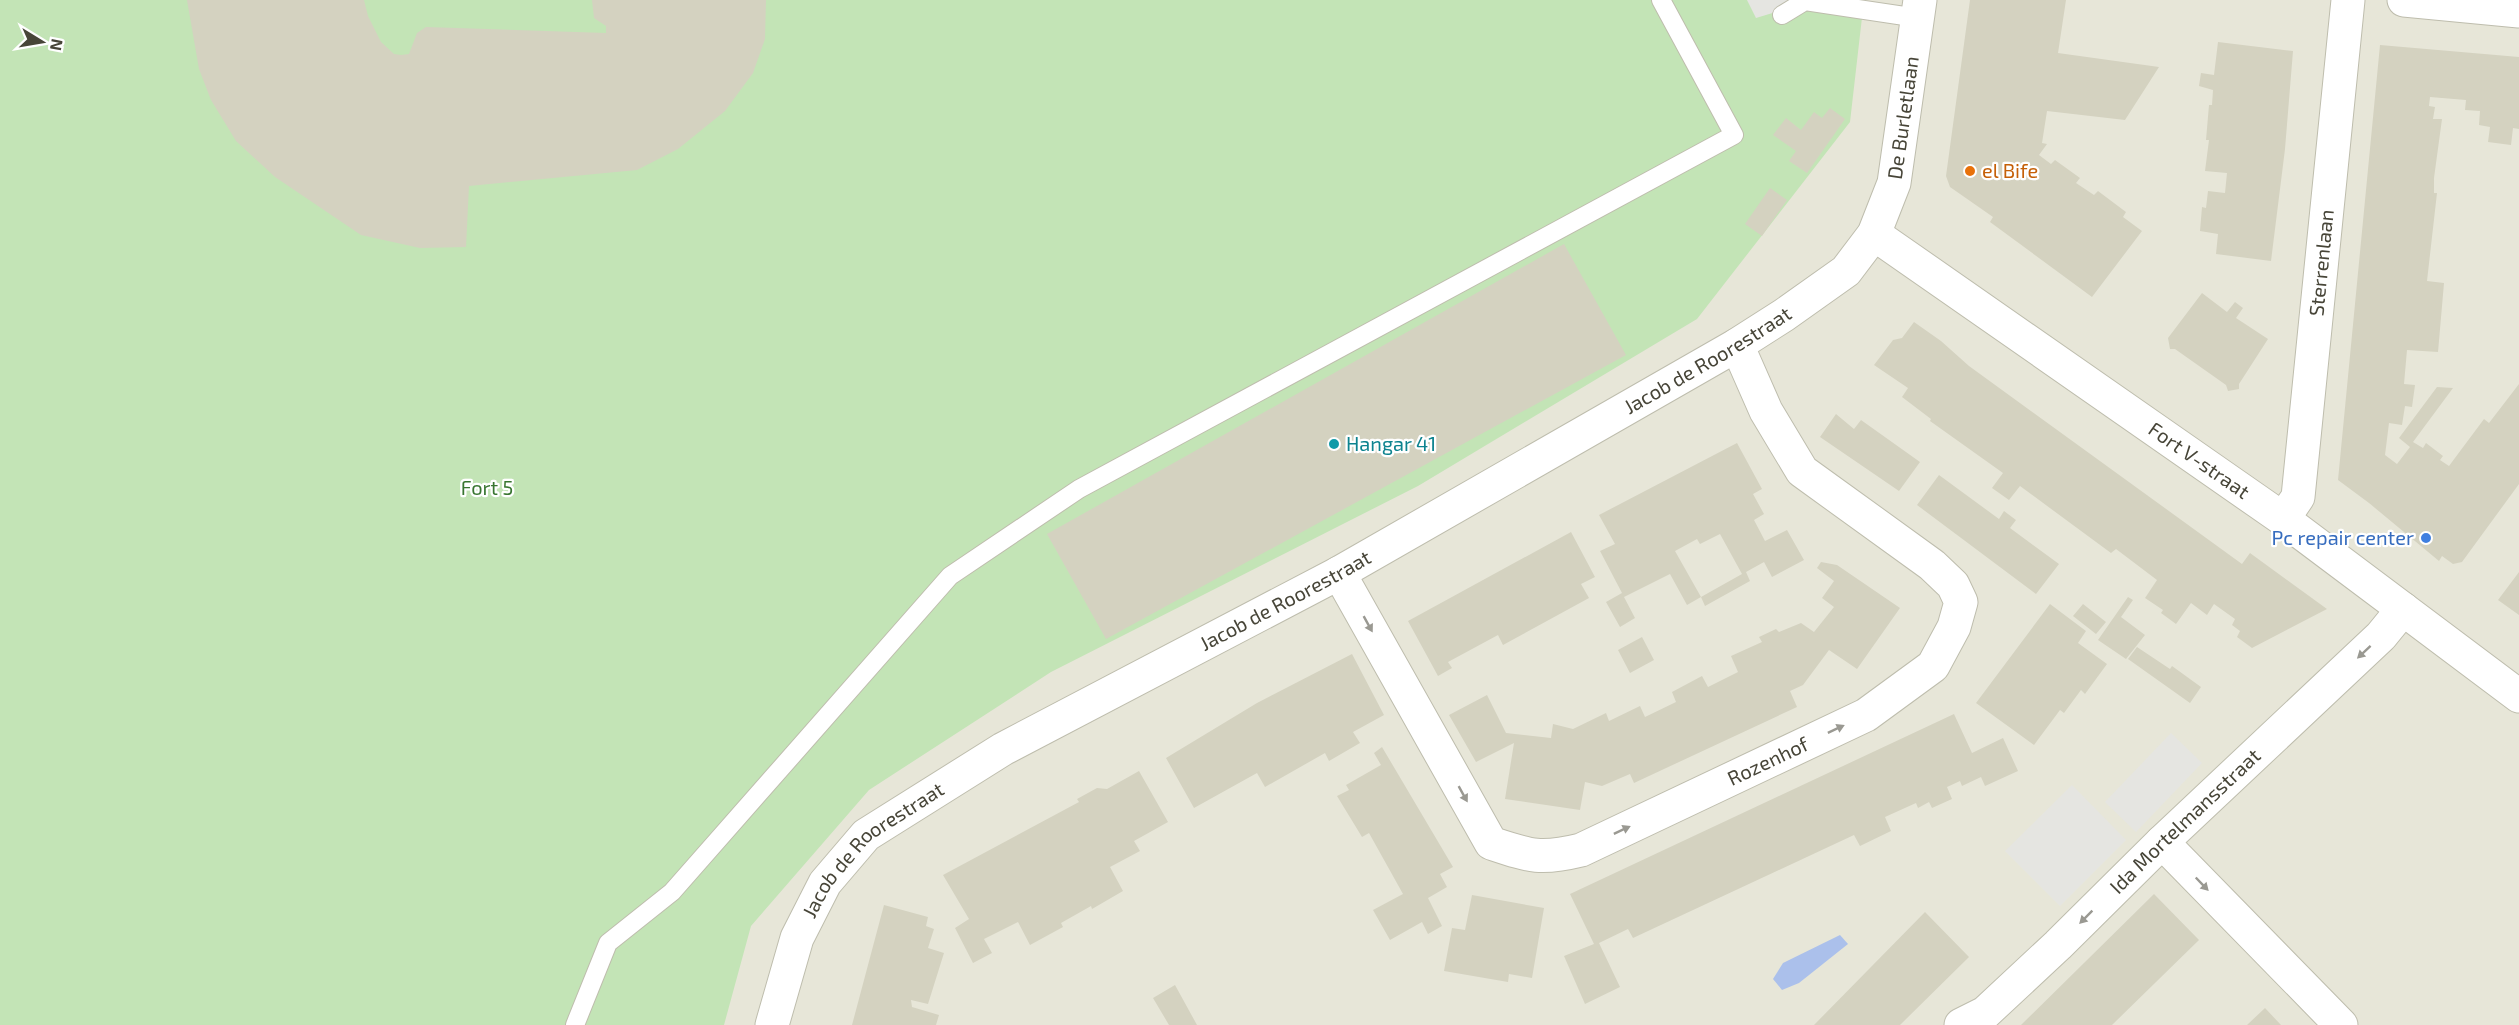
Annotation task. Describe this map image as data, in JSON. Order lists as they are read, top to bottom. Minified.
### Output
{"streets":{"street":["De Burletlaan","Sterrenlaan","Jacob de Roorestraat","Fort V-straat","Rozenhof","Ida Mortelmansstraat"]},"crossings":[["De Burletlaan","Jacob de Roorestraat"],["De Burletlaan","Fort V-straat"],["Sterrenlaan","Fort V-straat"],["Jacob de Roorestraat","Fort V-straat"],["Jacob de Roorestraat","Rozenhof"],["Fort V-straat","Ida Mortelmansstraat"]],"one_way":["Ida Mortelmansstraat"],"parks":["Fort 5"],"places":["el Bife","Hangar 41","Pc repair center"],"north":"right"}
